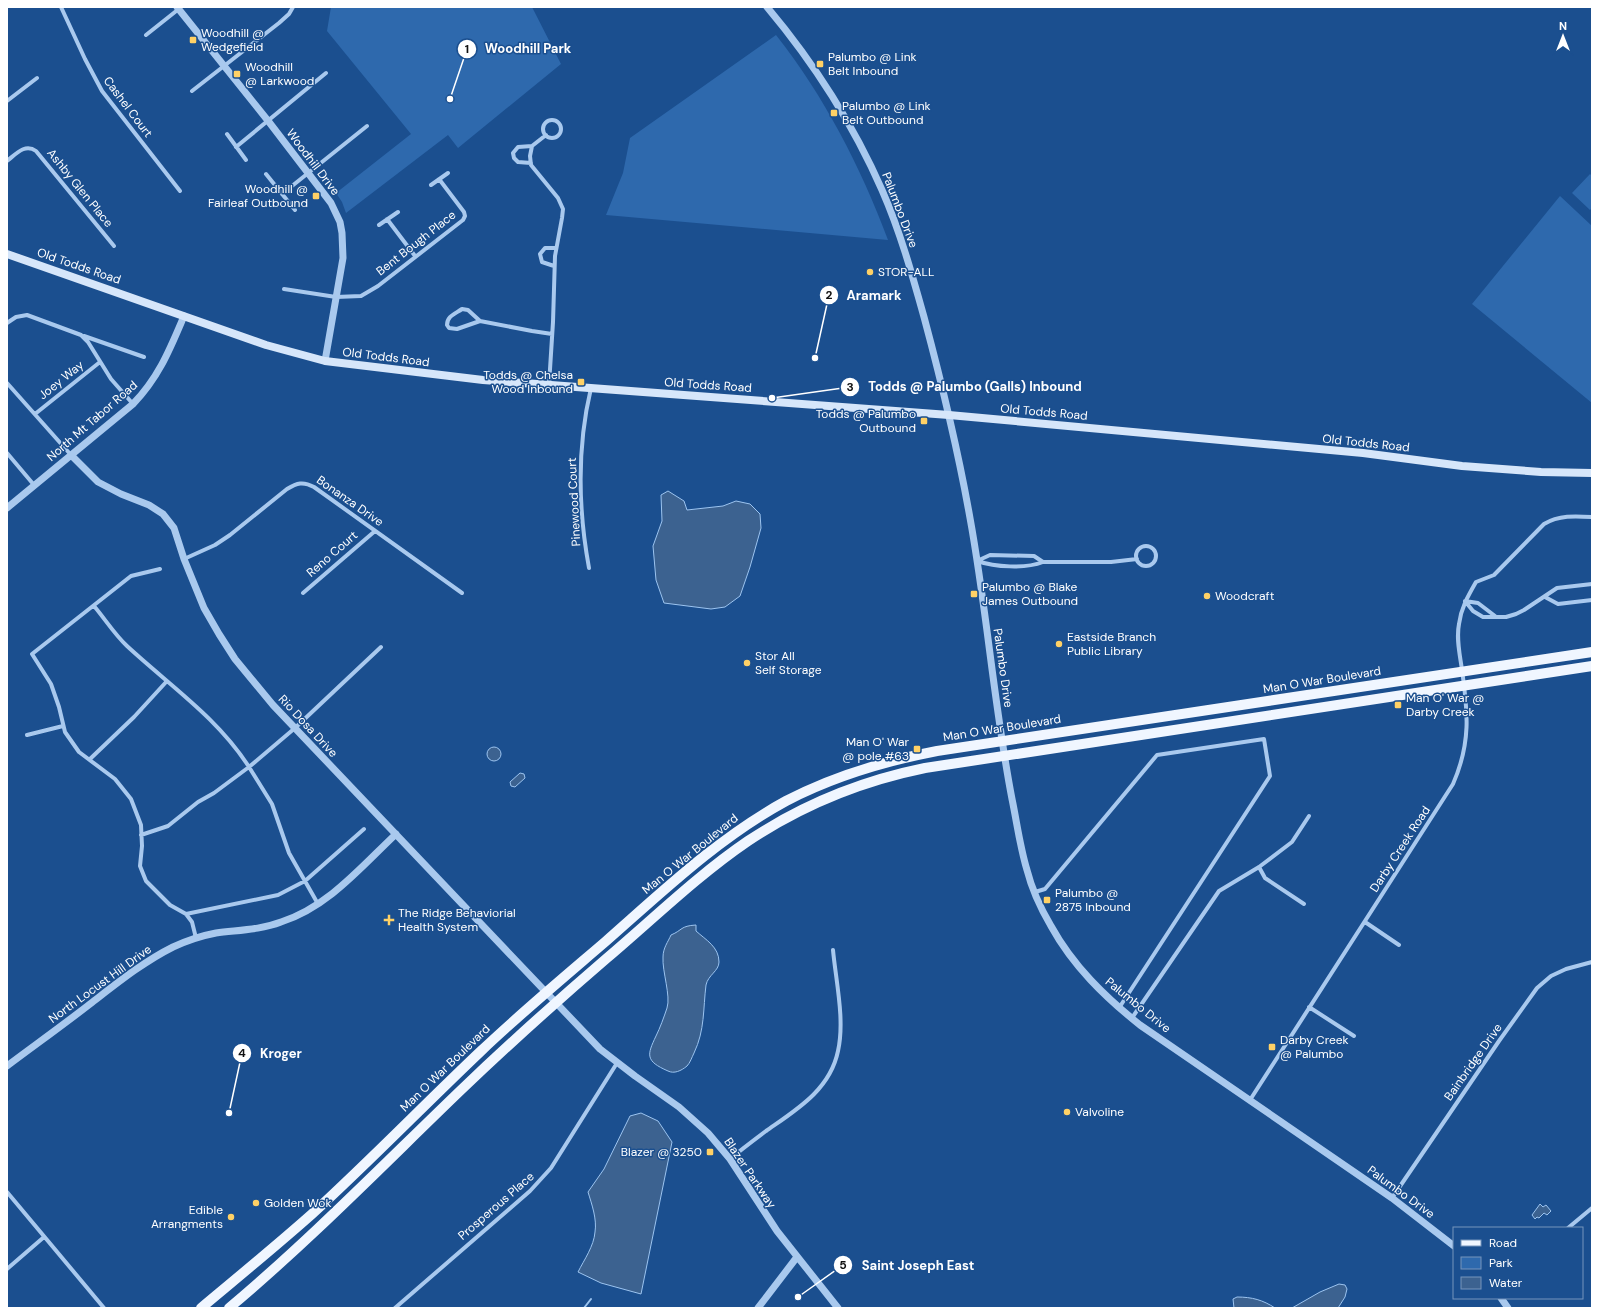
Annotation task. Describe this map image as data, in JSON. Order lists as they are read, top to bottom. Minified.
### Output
{"streets":{"main road":["Old Todds Road","Man O War Boulevard"],"street":["Cashel Court","Woodhill Drive","Ashby Glen Place","Palumbo Drive","Bent Bough Place","Joey Way","North Mt Tabor Road","Bonanza Drive","Pinewood Court","Reno Court","Rio Dosa Drive","Darby Creek Road","North Locust Hill Drive","Bainbridge Drive","Blazer Parkway","Prosperous Place"]},"crossings":[["Woodhill Drive","Bent Bough Place"],["Woodhill Drive","Old Todds Road"],["Palumbo Drive","Old Todds Road"],["Palumbo Drive","Man O War Boulevard"],["Palumbo Drive","Darby Creek Road"],["Palumbo Drive","Bainbridge Drive"],["Old Todds Road","North Mt Tabor Road"],["Old Todds Road","Pinewood Court"],["North Mt Tabor Road","Rio Dosa Drive"],["Bonanza Drive","Reno Court"],["Bonanza Drive","Rio Dosa Drive"],["Man O War Boulevard","Rio Dosa Drive"],["Man O War Boulevard","Darby Creek Road"],["Man O War Boulevard","Blazer Parkway"],["Rio Dosa Drive","North Locust Hill Drive"],["Rio Dosa Drive","Blazer Parkway"],["Blazer Parkway","Prosperous Place"]],"places":{"transit":["Woodhill @ Wedgefield","Palumbo @ Link Belt Inbound","Woodhill @ Larkwood","Palumbo @ Link Belt Outbound","Woodhill @ Fairleaf Outbound","Todds @ Chelsa Wood Inbound","Todds @ Palumbo Outbound","Palumbo @ Blake James Outbound","Man O' War @ Darby Creek","Man O' War @ pole #63","Palumbo @ 2875 Inbound","Darby Creek @ Palumbo","Blazer @ 3250"],"other":["Woodhill Park","STOR-ALL","Aramark","Todds @ Palumbo (Galls) Inbound","Woodcraft","Eastside Branch Public Library","Stor All Self Storage","Valvoline","Kroger","Golden Wok","Edible Arrangments","Saint Joseph East"],"health":["The Ridge Behaviorial Health System"]},"legend":["Road","Park","Water"],"north":"top"}
